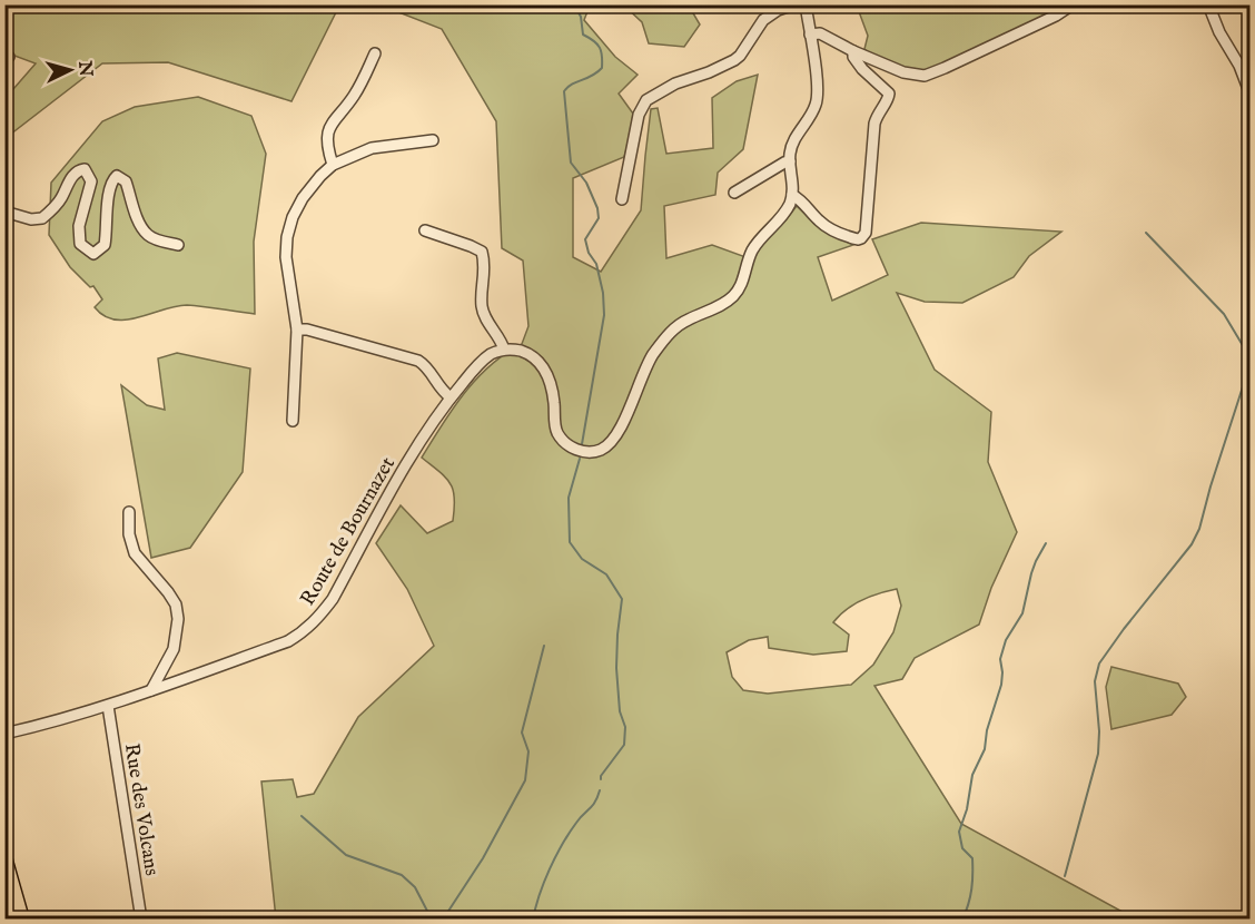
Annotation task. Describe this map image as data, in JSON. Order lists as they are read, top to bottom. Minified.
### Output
{"streets":{"street":["Route de Bournazet","Rue des Volcans"]},"crossings":[["Route de Bournazet","Rue des Volcans"]],"north":"right"}
